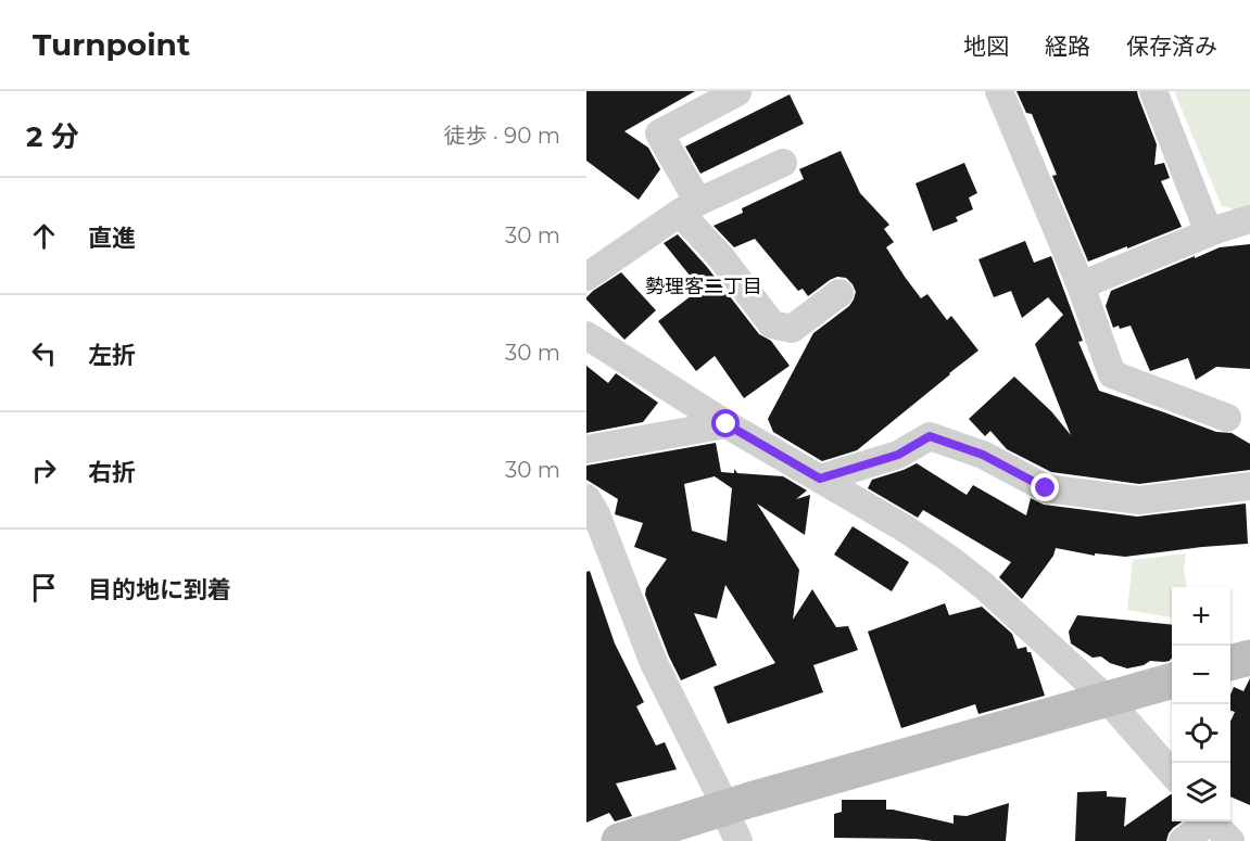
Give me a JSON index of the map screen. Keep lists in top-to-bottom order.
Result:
{
  "districts": ["勢理客二丁目"],
  "page": {
    "header": "Turnpoint",
    "nav": ["地図", "経路", "保存済み"],
    "heading": ["2 分", "徒歩 · 90 m"],
    "list": [
      ["直進", "30 m"],
      ["左折", "30 m"],
      ["右折", "30 m"],
      "目的地に到着"
    ],
    "map_buttons": ["+", "−"]
  }
}
